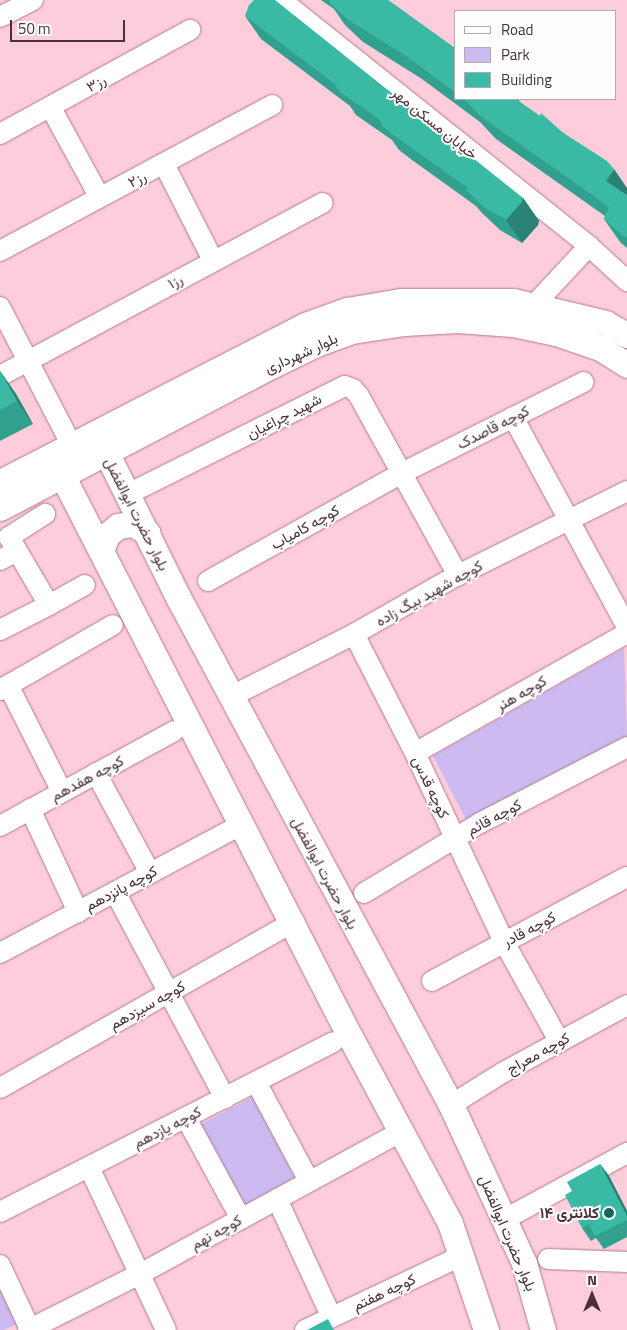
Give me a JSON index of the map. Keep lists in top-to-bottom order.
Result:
{
  "streets": {
    "main road": ["بلوار شهرداری", "بلوار حضرت ابوالفضل"],
    "street": [
      "رز۳",
      "خیابان مسکن مهر",
      "رز۲",
      "رز۱",
      "شهید چراغیان",
      "کوچه قاصدک",
      "کوچه کامیاب",
      "کوچه شهید بیگ زاده",
      "کوچه هنر",
      "کوچه هفدهم",
      "کوچه قدس",
      "کوچه قائم",
      "کوچه پانزدهم",
      "کوچه قادر",
      "کوچه سیزدهم",
      "کوچه معراج",
      "کوچه یازدهم",
      "کوچه نهم",
      "کوچه هفتم"
    ]
  },
  "crossings": [
    ["بلوار شهرداری", "بلوار حضرت ابوالفضل"],
    ["شهید چراغیان", "کوچه قاصدک"],
    ["شهید چراغیان", "بلوار حضرت ابوالفضل"],
    ["شهید چراغیان", "کوچه کامیاب"],
    ["کوچه قاصدک", "کوچه کامیاب"],
    ["بلوار حضرت ابوالفضل", "کوچه شهید بیگ زاده"],
    ["بلوار حضرت ابوالفضل", "کوچه معراج"],
    ["کوچه شهید بیگ زاده", "کوچه قدس"],
    ["کوچه هنر", "کوچه قدس"],
    ["کوچه قدس", "کوچه قائم"],
    ["کوچه قدس", "کوچه قادر"],
    ["کوچه قدس", "کوچه معراج"]
  ],
  "places": ["کلانتری ۱۴"],
  "legend": ["Road", "Park", "Building"],
  "scale_bar": "50 m",
  "north": "top"
}
